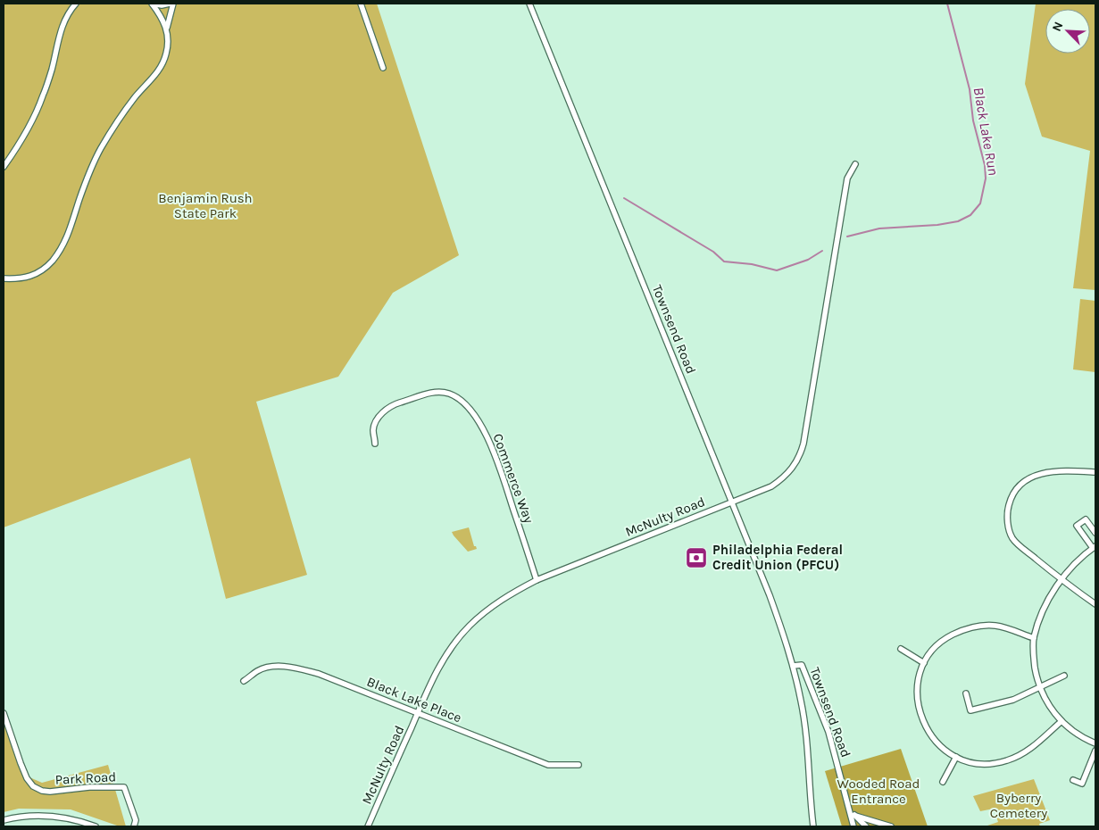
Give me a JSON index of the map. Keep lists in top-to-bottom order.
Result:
{
  "streets": {
    "street": [
      "Townsend Road",
      "Commerce Way",
      "McNulty Road",
      "Black Lake Place",
      "Park Road"
    ]
  },
  "crossings": [
    ["Townsend Road", "McNulty Road"],
    ["Commerce Way", "McNulty Road"],
    ["McNulty Road", "Black Lake Place"]
  ],
  "water": ["Black Lake Run"],
  "parks": ["Benjamin Rush State Park", "Wooded Road Entrance", "Byberry Cemetery"],
  "places": {
    "bank": ["Philadelphia Federal Credit Union (PFCU)"]
  },
  "north": "top left"
}
